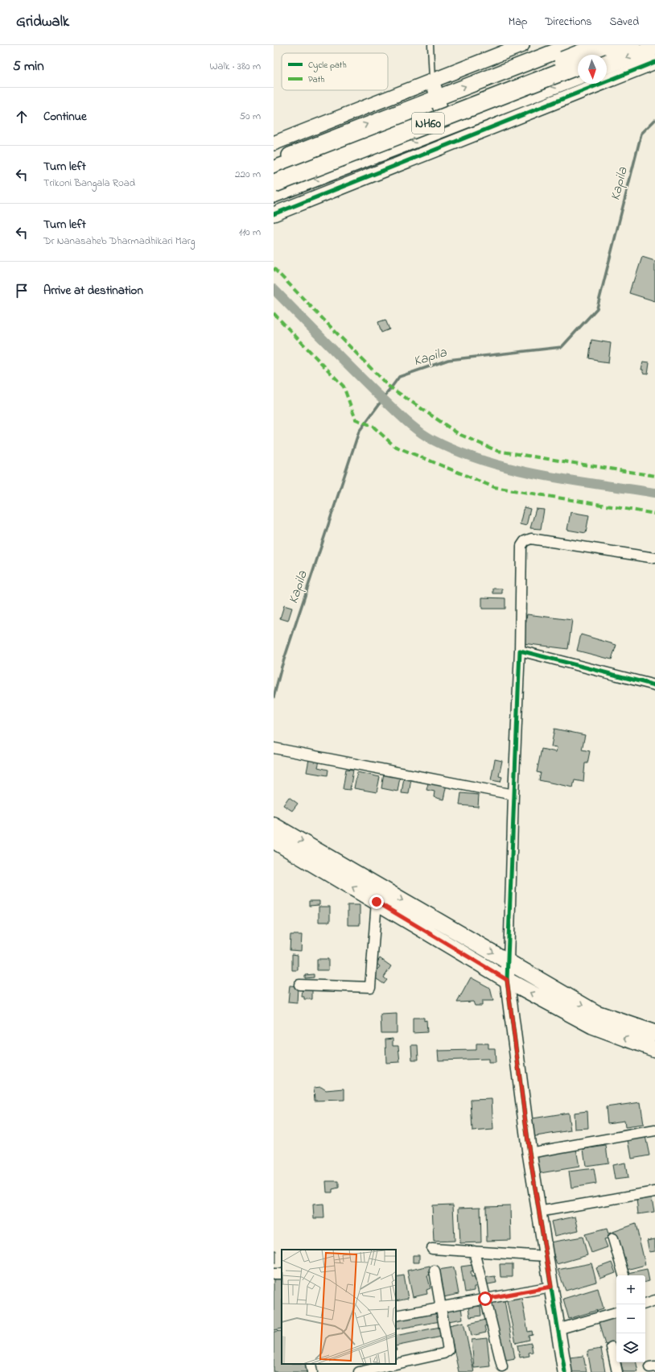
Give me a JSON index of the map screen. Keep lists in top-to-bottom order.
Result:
{
  "streets": {
    "highway": ["NH60"]
  },
  "water": ["Kapila"],
  "legend": ["Cycle path", "Path"],
  "north": "bottom",
  "page": {
    "header": "Gridwalk",
    "nav": ["Map", "Directions", "Saved"],
    "heading": ["5 min", "Walk · 380 m"],
    "list": [
      ["Continue", "50 m"],
      ["Turn left", "Trikoni Bangala Road", "220 m"],
      ["Turn left", "Dr Nanasaheb Dharmadhikari Marg", "110 m"],
      "Arrive at destination"
    ],
    "map_buttons": ["+", "−"]
  }
}
